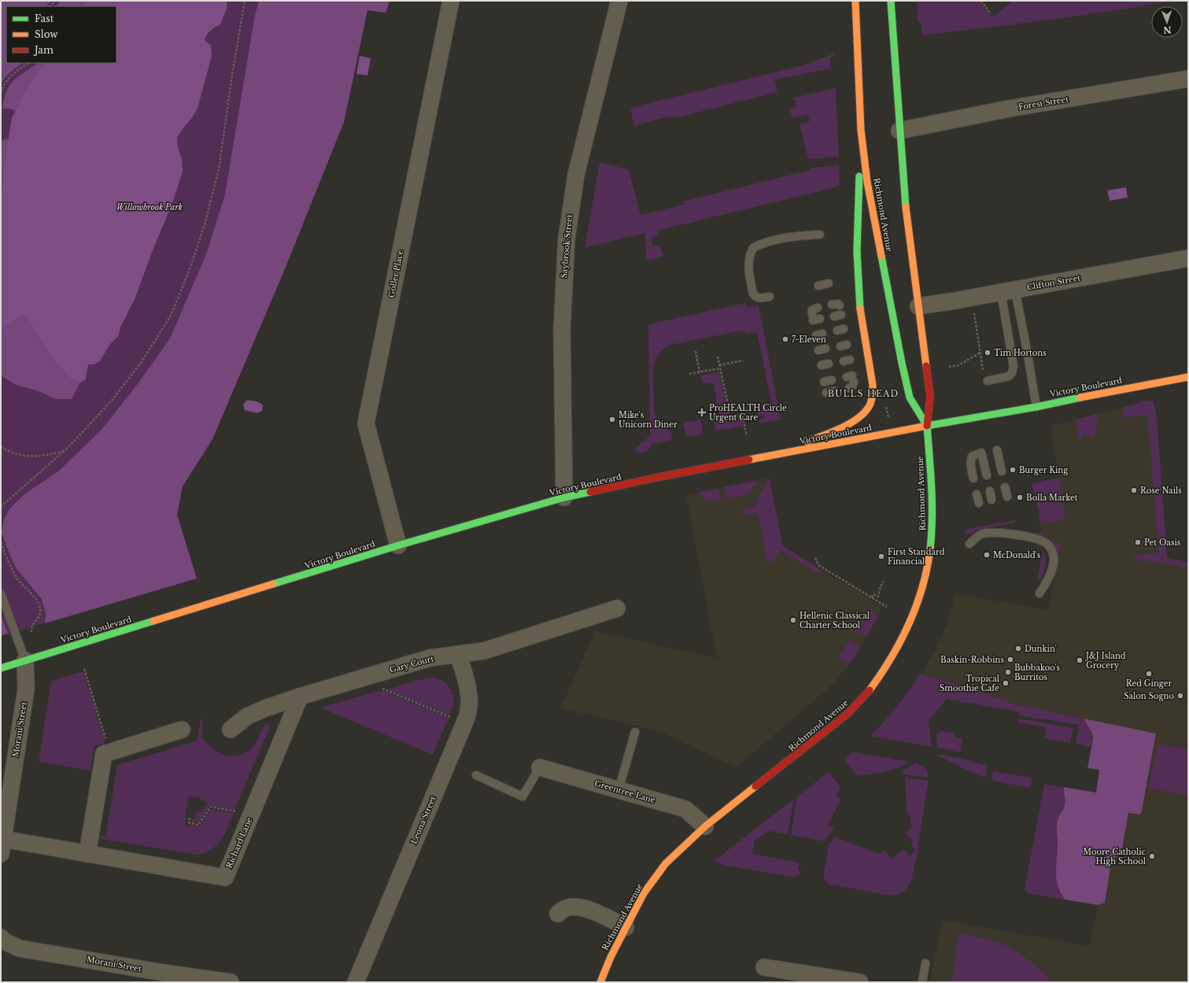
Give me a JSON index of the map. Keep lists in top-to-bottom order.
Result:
{
  "streets": {
    "main road": ["Richmond Avenue", "Victory Boulevard"],
    "street": [
      "Forest Street",
      "Saybrook Street",
      "Goller Place",
      "Clifton Street",
      "Gary Court",
      "Morani Street",
      "Greentree Lane",
      "Leona Street",
      "Richard Lane"
    ]
  },
  "crossings": [
    ["Forest Street", "Richmond Avenue"],
    ["Richmond Avenue", "Clifton Street"],
    ["Richmond Avenue", "Victory Boulevard"],
    ["Richmond Avenue", "Greentree Lane"],
    ["Saybrook Street", "Victory Boulevard"],
    ["Goller Place", "Victory Boulevard"],
    ["Victory Boulevard", "Morani Street"],
    ["Gary Court", "Leona Street"],
    ["Gary Court", "Richard Lane"],
    ["Morani Street", "Richard Lane"]
  ],
  "districts": ["BULLS HEAD"],
  "parks": ["Willowbrook Park"],
  "places": {
    "other": [
      "7-Eleven",
      "Tim Hortons",
      "Mike's Unicorn Diner",
      "Burger King",
      "Rose Nails",
      "Bolla Market",
      "Pet Oasis",
      "McDonald's",
      "First Standard Financial",
      "Hellenic Classical Charter School",
      "Dunkin'",
      "Baskin-Robbins",
      "J&J Island Grocery",
      "Bubbakoo's Burritos",
      "Red Ginger",
      "Tropical Smoothie Cafe",
      "Salon Sogno",
      "Moore Catholic High School"
    ],
    "health": ["ProHEALTH Circle Urgent Care"]
  },
  "legend": ["Fast", "Slow", "Jam"],
  "north": "bottom"
}
